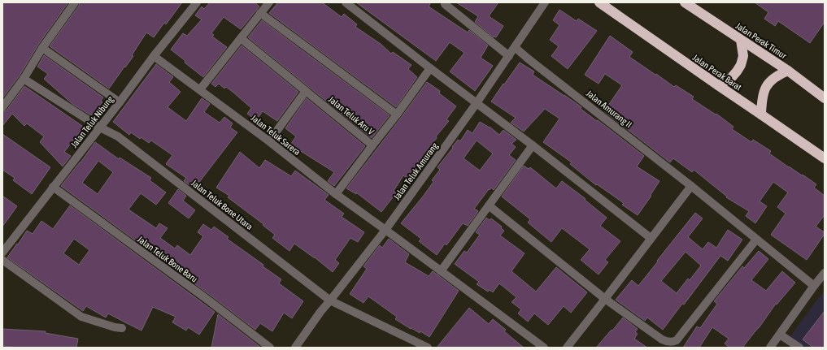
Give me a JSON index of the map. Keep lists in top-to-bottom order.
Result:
{
  "streets": {
    "highway": ["Jalan Perak Timur", "Jalan Perak Barat"],
    "street": [
      "Jalan Amurang II",
      "Jalan Teluk Aru V",
      "Jalan Teluk Nibung",
      "Jalan Teluk Sarera",
      "Jalan Teluk Amurang",
      "Jalan Teluk Bone Utara",
      "Jalan Teluk Bone Baru"
    ]
  },
  "crossings": [
    ["Jalan Amurang II", "Jalan Teluk Amurang"],
    ["Jalan Teluk Nibung", "Jalan Teluk Sarera"],
    ["Jalan Teluk Nibung", "Jalan Teluk Bone Utara"],
    ["Jalan Teluk Nibung", "Jalan Teluk Bone Baru"],
    ["Jalan Teluk Sarera", "Jalan Teluk Amurang"],
    ["Jalan Teluk Amurang", "Jalan Teluk Bone Utara"]
  ]
}
